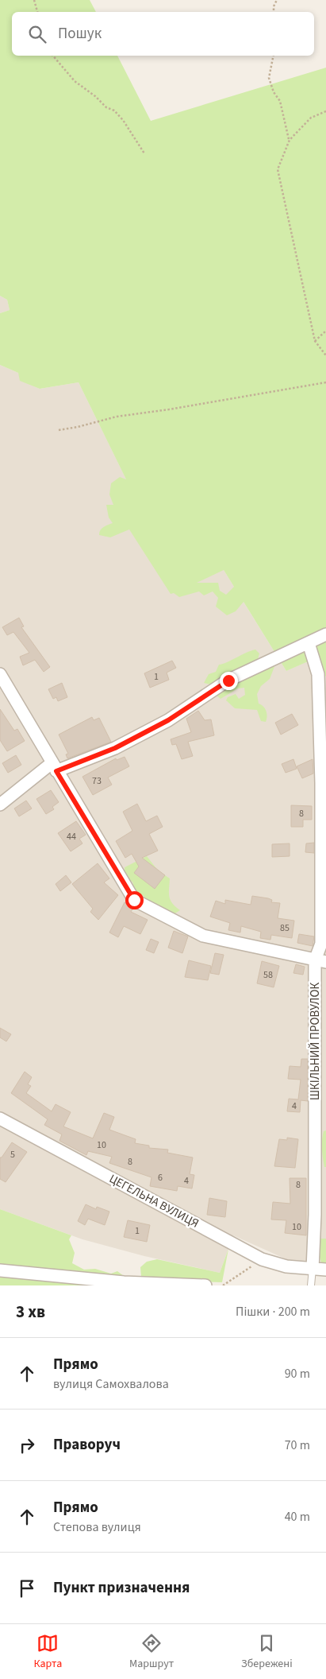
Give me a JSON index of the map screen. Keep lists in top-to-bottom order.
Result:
{
  "streets": {
    "street": ["ШКІЛЬНИЙ ПРОВУЛОК", "ЦЕГЕЛЬНА ВУЛИЦЯ"]
  },
  "crossings": [
    ["ШКІЛЬНИЙ ПРОВУЛОК", "ЦЕГЕЛЬНА ВУЛИЦЯ"]
  ],
  "house_numbers": [
    "1",
    "73",
    "8",
    "44",
    "85",
    "58",
    "4",
    "10",
    "5",
    "8",
    "6",
    "4",
    "8",
    "10",
    "1"
  ],
  "page": {
    "search": "Пошук",
    "heading": ["3 хв", "Пішки · 200 m"],
    "list": [
      ["Прямо", "вулиця Самохвалова", "90 m"],
      ["Праворуч", "70 m"],
      ["Прямо", "Степова вулиця", "40 m"],
      "Пункт призначення"
    ],
    "nav": ["Карта", "Маршрут", "Збережені"]
  }
}
